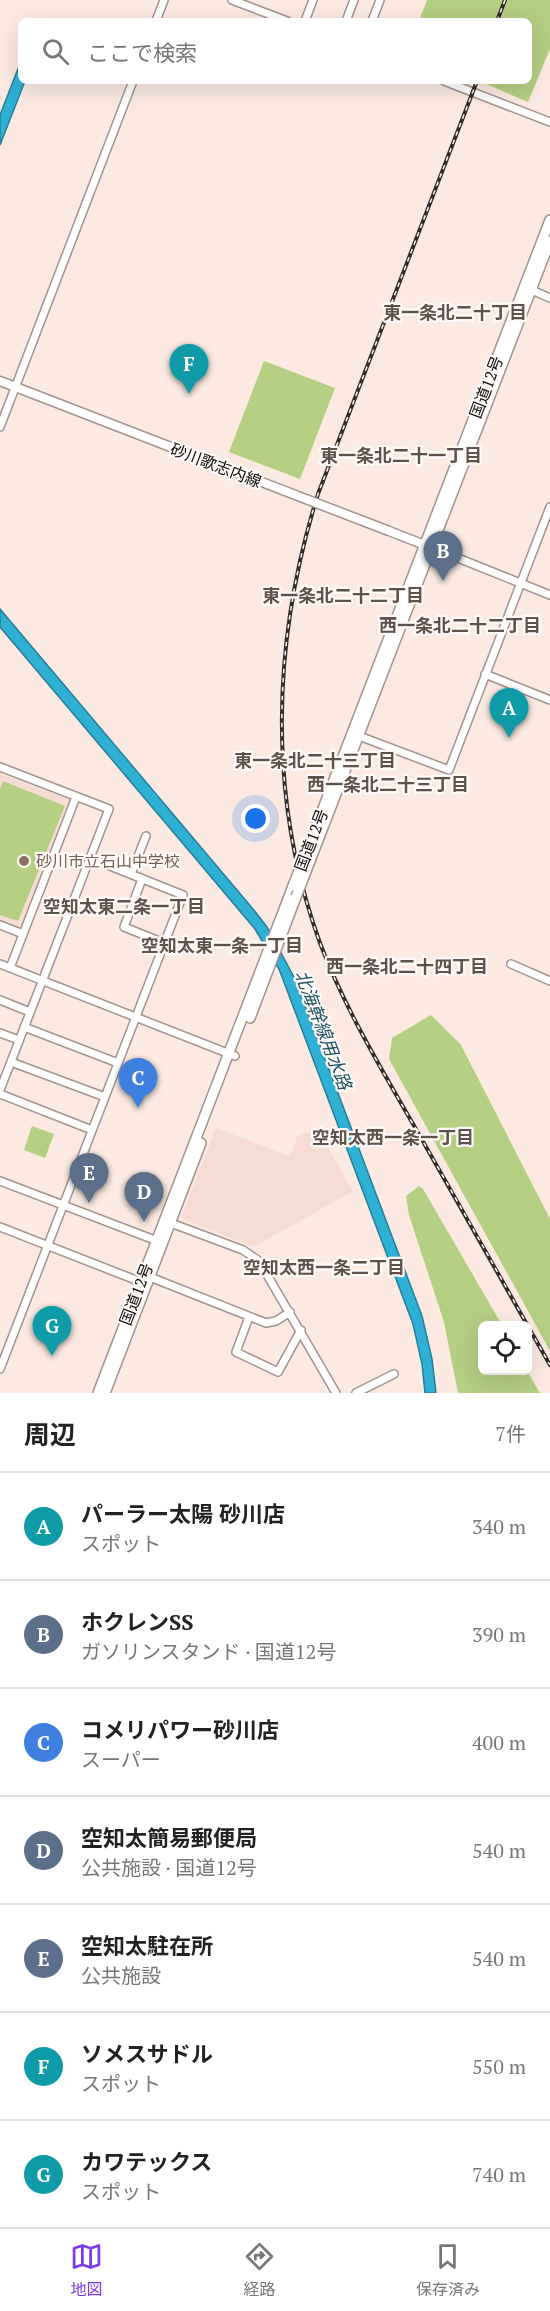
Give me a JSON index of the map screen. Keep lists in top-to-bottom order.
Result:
{
  "streets": {
    "highway": ["国道12号"],
    "main road": ["砂川歌志内線"]
  },
  "crossings": [
    ["国道12号", "砂川歌志内線"]
  ],
  "districts": [
    "東一条北二十丁目",
    "東一条北二十一丁目",
    "東一条北二十二丁目",
    "西一条北二十二丁目",
    "東一条北二十三丁目",
    "西一条北二十三丁目",
    "空知太東二条一丁目",
    "空知太東一条一丁目",
    "西一条北二十四丁目",
    "空知太西一条一丁目",
    "空知太西一条二丁目"
  ],
  "water": ["北海幹線用水路"],
  "places": ["砂川市立石山中学校"],
  "page": {
    "search": "ここで検索",
    "pins": [
      "F",
      "B",
      "A",
      "C",
      "E",
      "D",
      "G"
    ],
    "heading": ["周辺", "7件"],
    "list": [
      {
        "mark": "A",
        "name": "パーラー太陽 砂川店",
        "note": "スポット",
        "value": "340 m"
      },
      {
        "mark": "B",
        "name": "ホクレンSS",
        "note": "ガソリンスタンド · 国道12号",
        "value": "390 m"
      },
      {
        "mark": "C",
        "name": "コメリパワー砂川店",
        "note": "スーパー",
        "value": "400 m"
      },
      {
        "mark": "D",
        "name": "空知太簡易郵便局",
        "note": "公共施設 · 国道12号",
        "value": "540 m"
      },
      {
        "mark": "E",
        "name": "空知太駐在所",
        "note": "公共施設",
        "value": "540 m"
      },
      {
        "mark": "F",
        "name": "ソメスサドル",
        "note": "スポット",
        "value": "550 m"
      },
      {
        "mark": "G",
        "name": "カワテックス",
        "note": "スポット",
        "value": "740 m"
      }
    ],
    "nav": ["地図", "経路", "保存済み"]
  }
}
